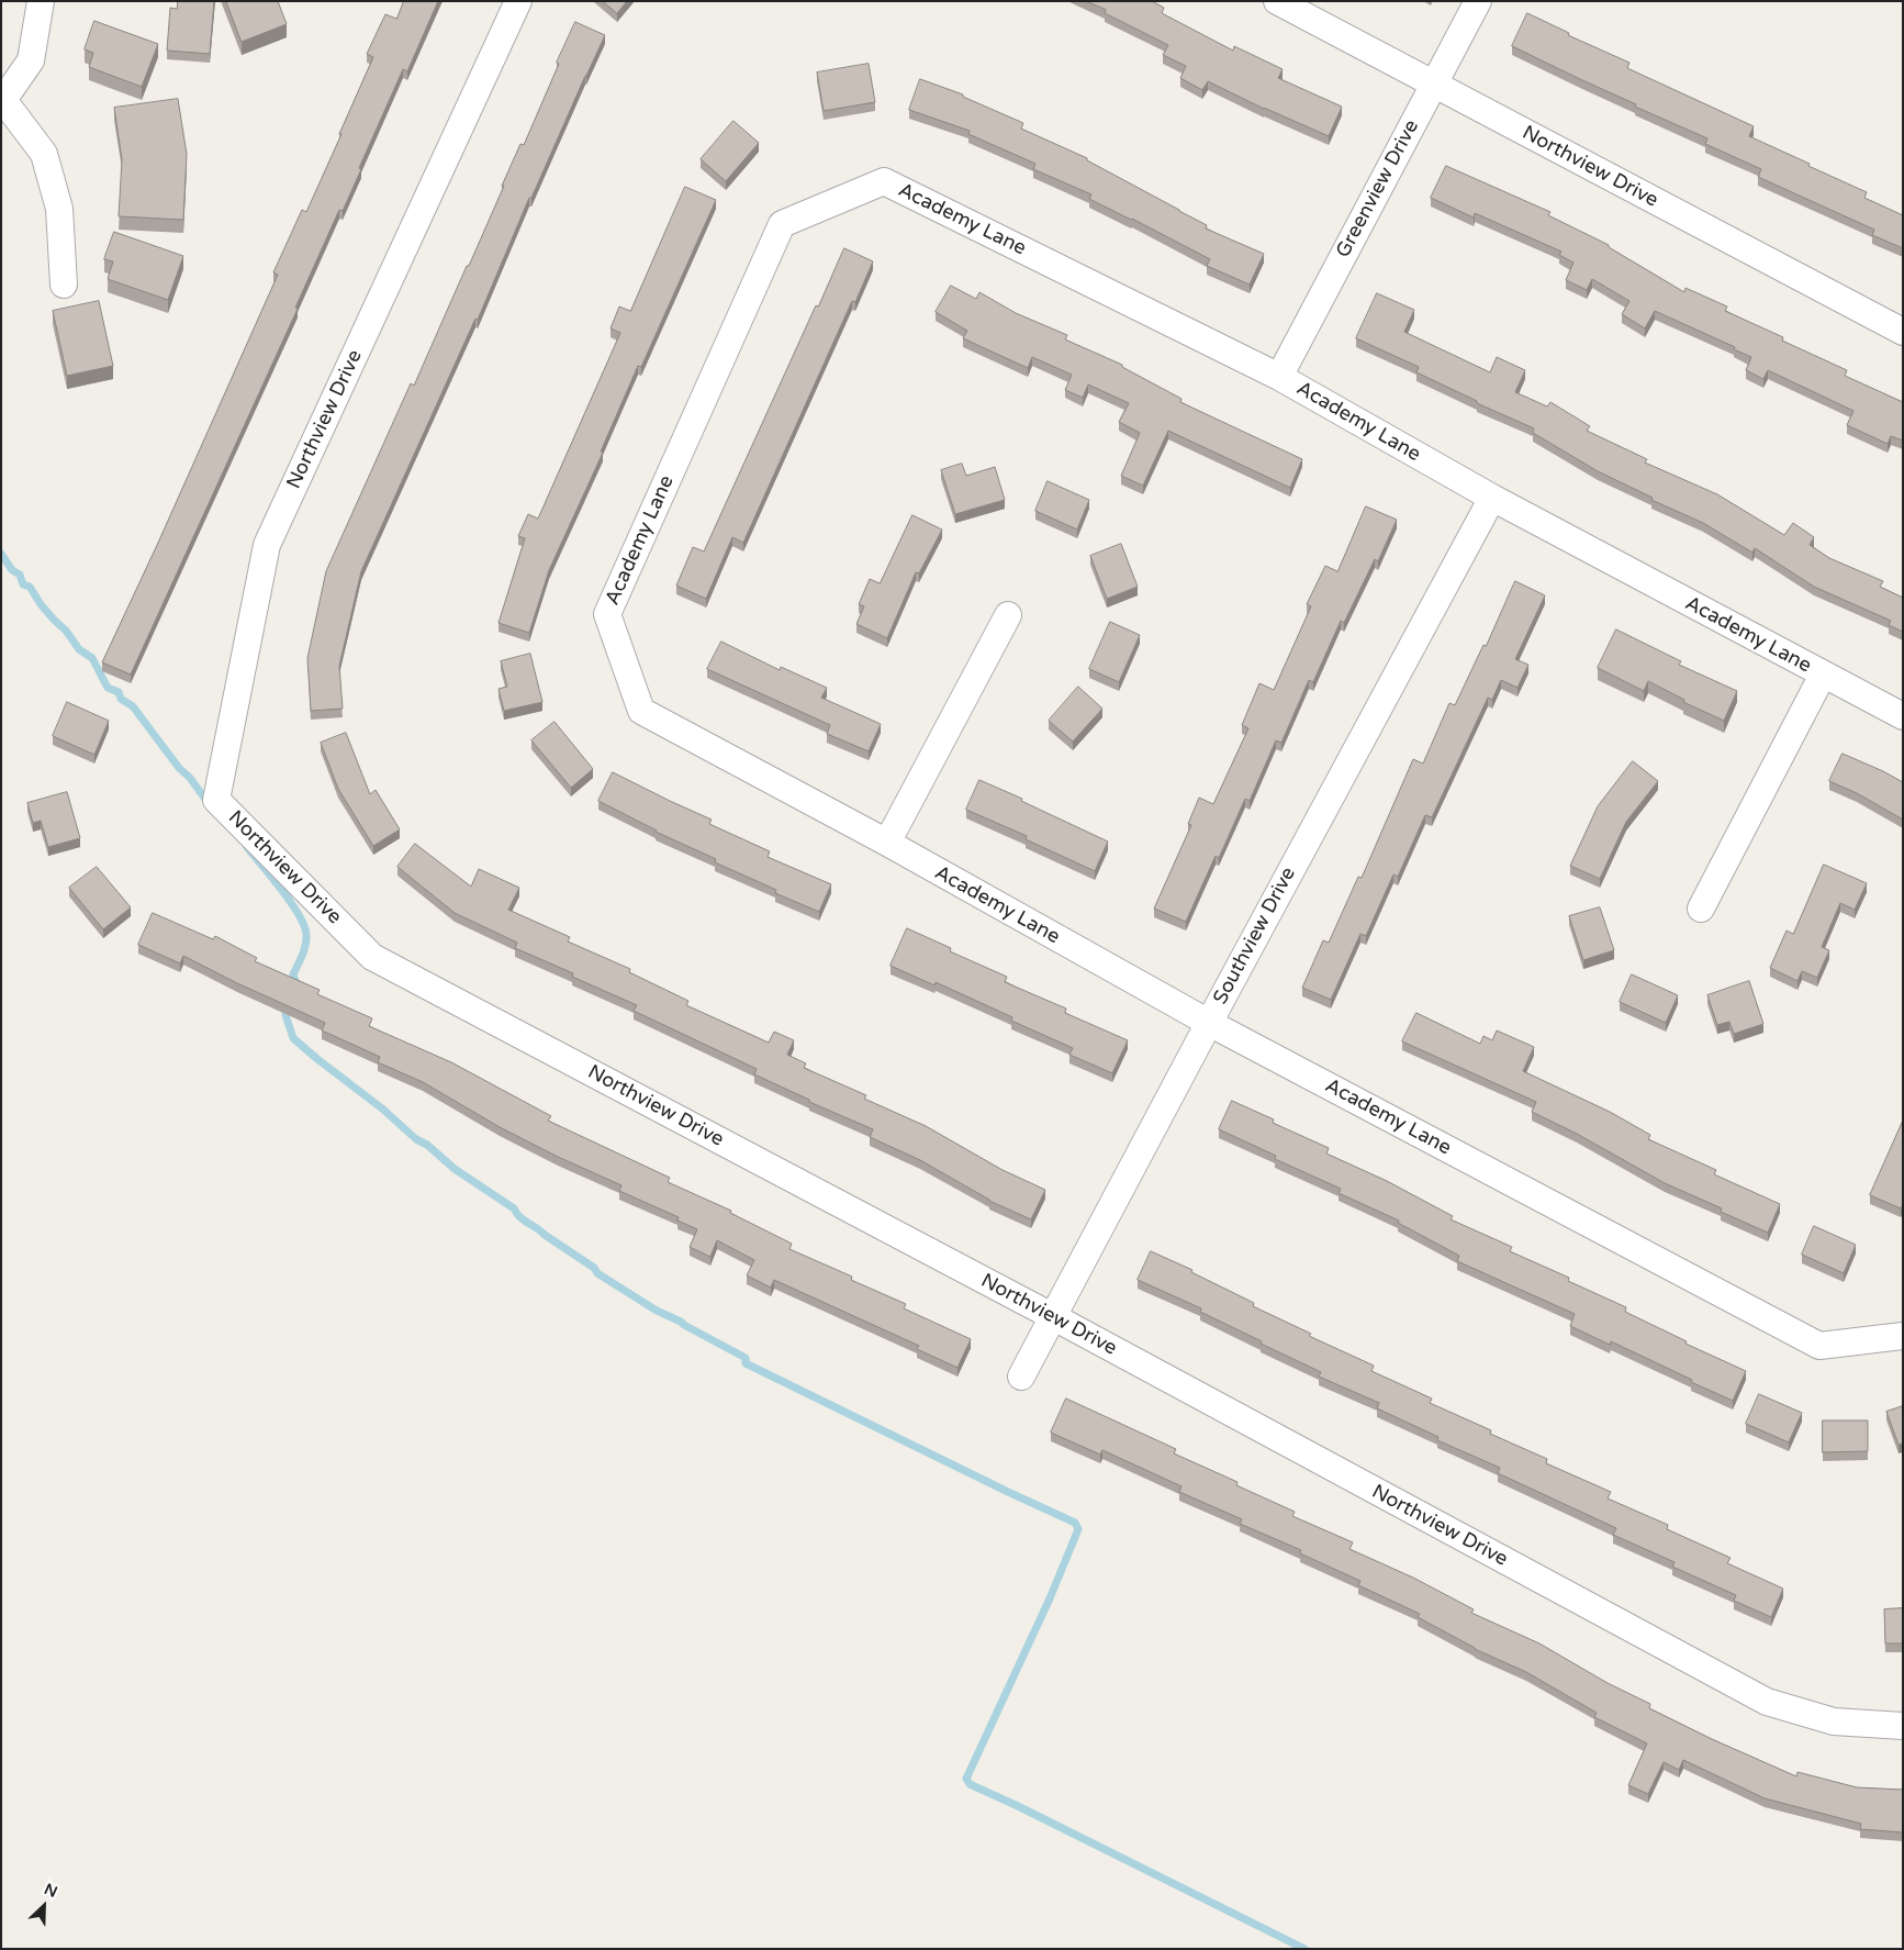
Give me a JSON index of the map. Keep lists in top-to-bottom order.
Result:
{
  "streets": {
    "street": [
      "Northview Drive",
      "Greenview Drive",
      "Academy Lane",
      "Southview Drive"
    ]
  },
  "crossings": [
    ["Northview Drive", "Greenview Drive"],
    ["Northview Drive", "Southview Drive"],
    ["Greenview Drive", "Academy Lane"],
    ["Academy Lane", "Southview Drive"]
  ],
  "north": "top right"
}
